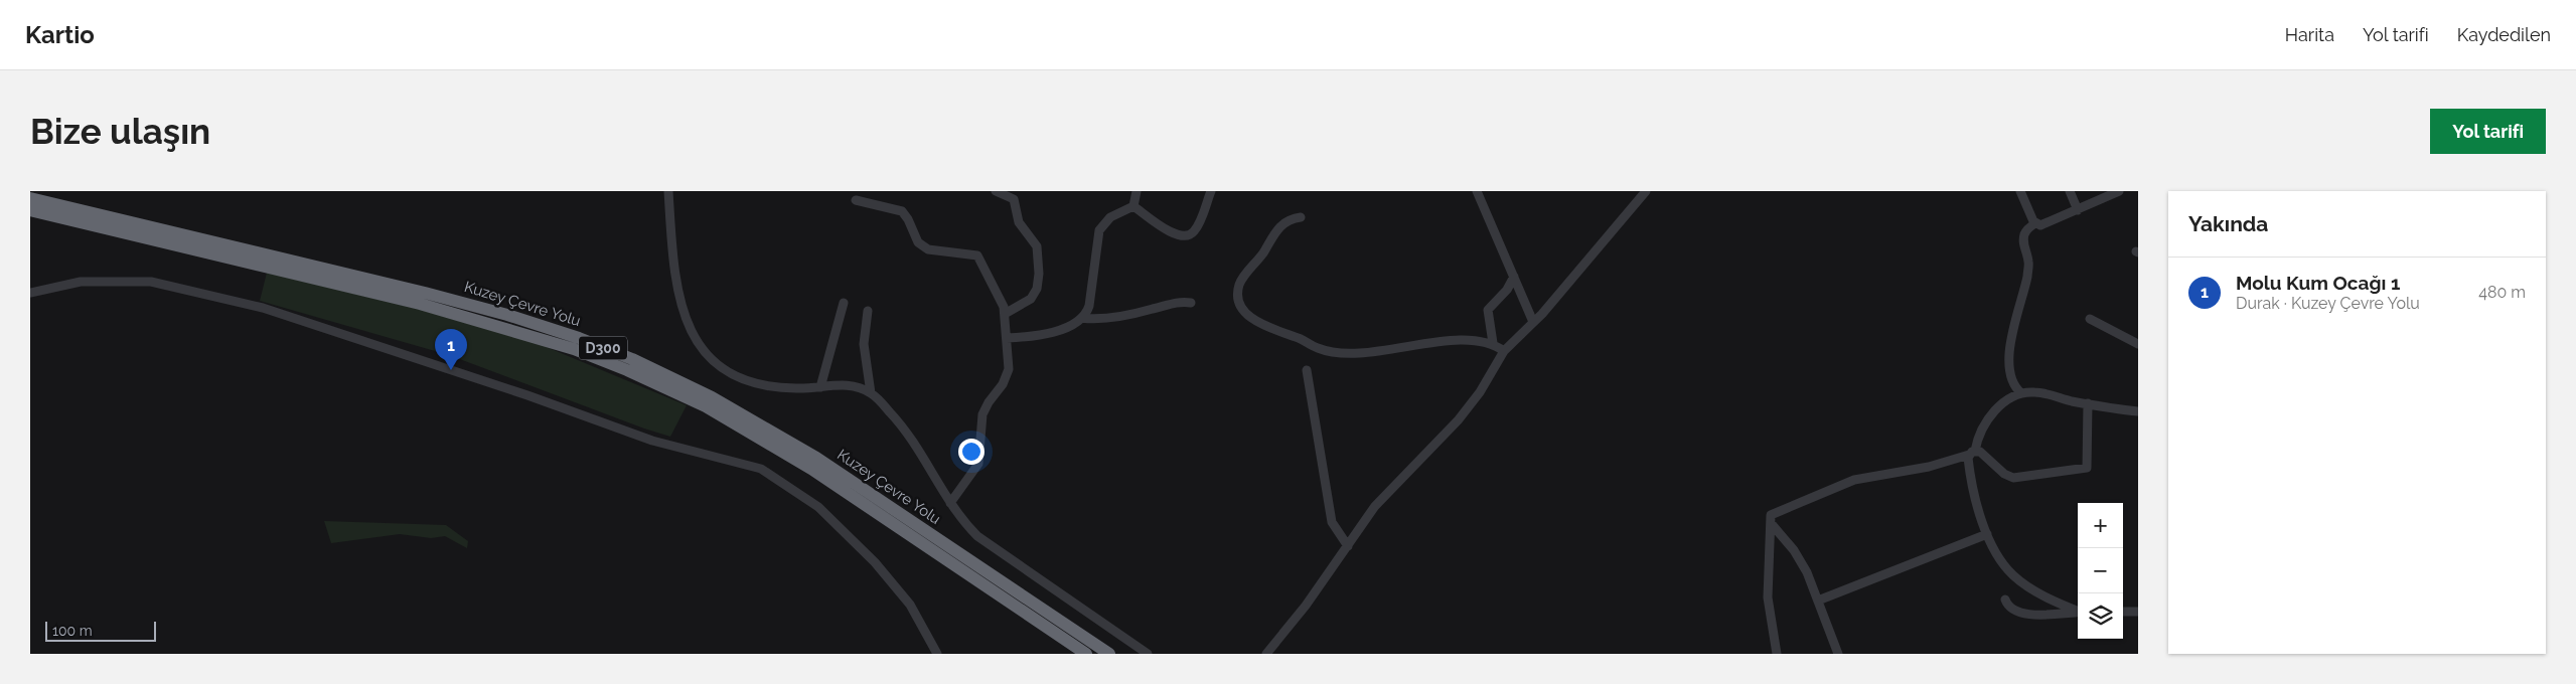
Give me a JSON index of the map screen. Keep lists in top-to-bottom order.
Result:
{
  "streets": {
    "highway": ["Kuzey Çevre Yolu", "D300"]
  },
  "scale_bar": "100 m",
  "page": {
    "header": "Kartio",
    "nav": ["Harita", "Yol tarifi", "Kaydedilen"],
    "buttons": "Yol tarifi",
    "title": "Bize ulaşın",
    "heading": "Yakında",
    "list": [
      {
        "mark": "1",
        "name": "Molu Kum Ocağı 1",
        "note": "Durak · Kuzey Çevre Yolu",
        "value": "480 m"
      }
    ],
    "pins": "1",
    "map_buttons": ["+", "−"],
    "scale": "100 m"
  }
}
